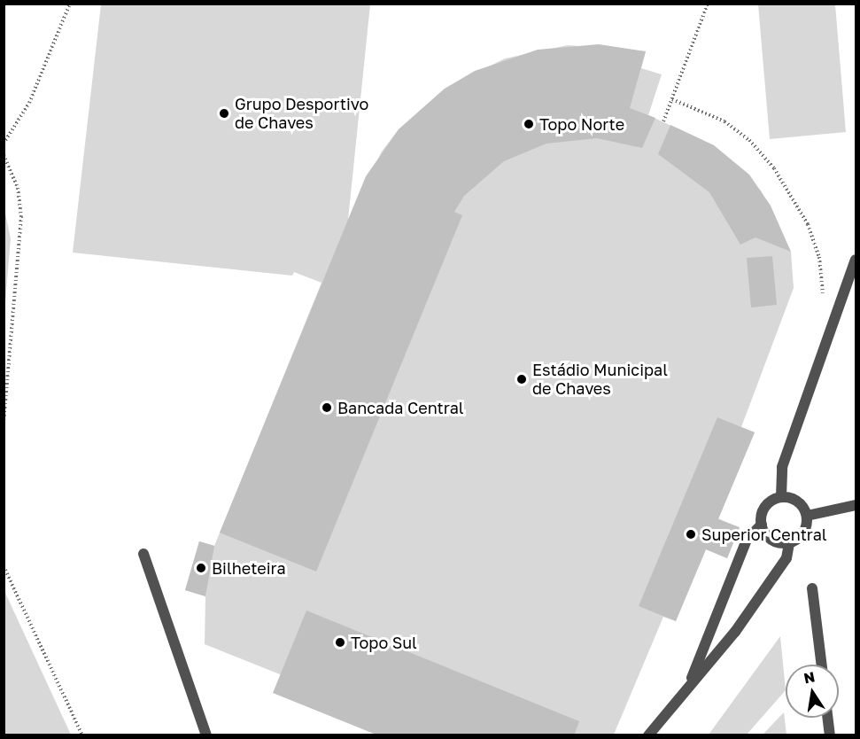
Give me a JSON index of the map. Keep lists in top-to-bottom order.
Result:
{
  "places": [
    "Grupo Desportivo de Chaves",
    "Topo Norte",
    "Estádio Municipal de Chaves",
    "Bancada Central",
    "Superior Central",
    "Bilheteira",
    "Topo Sul"
  ],
  "north": "top"
}
